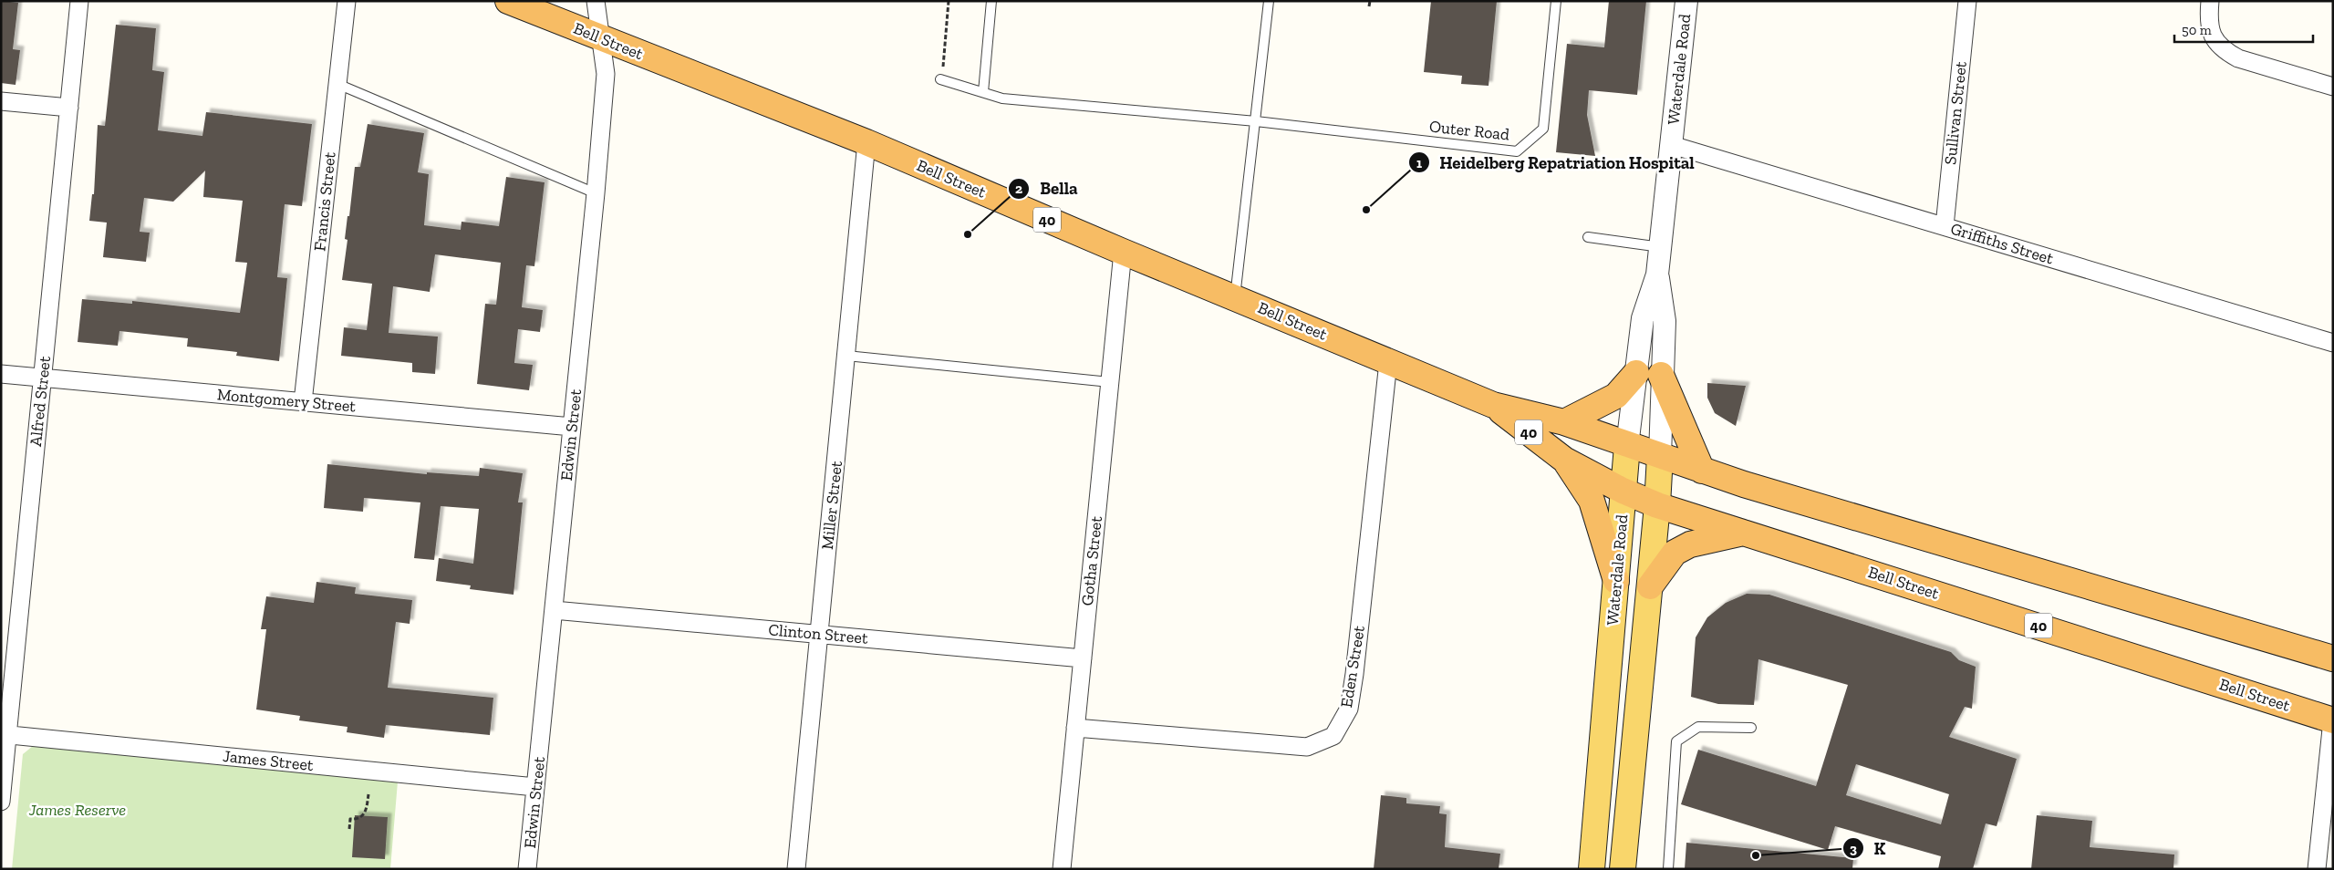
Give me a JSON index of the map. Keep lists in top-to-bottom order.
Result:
{
  "streets": {
    "highway": ["Bell Street", "40"],
    "main road": ["Waterdale Road"],
    "street": [
      "Sullivan Street",
      "Francis Street",
      "Griffiths Street",
      "Montgomery Street",
      "Alfred Street",
      "Edwin Street",
      "Miller Street",
      "Gotha Street",
      "Clinton Street",
      "Eden Street",
      "James Street"
    ],
    "lane": ["Outer Road"]
  },
  "crossings": [
    ["Bell Street", "Waterdale Road"],
    ["Bell Street", "Edwin Street"],
    ["Bell Street", "Miller Street"],
    ["Bell Street", "Gotha Street"],
    ["Bell Street", "Eden Street"],
    ["Waterdale Road", "Griffiths Street"],
    ["Sullivan Street", "Griffiths Street"],
    ["Francis Street", "Montgomery Street"],
    ["Montgomery Street", "Alfred Street"],
    ["Montgomery Street", "Edwin Street"],
    ["Alfred Street", "James Street"],
    ["Edwin Street", "Clinton Street"],
    ["Edwin Street", "James Street"],
    ["Miller Street", "Clinton Street"],
    ["Gotha Street", "Clinton Street"],
    ["Gotha Street", "Eden Street"]
  ],
  "parks": ["James Reserve"],
  "places": ["Heidelberg Repatriation Hospital", "Bella", "K"],
  "scale_bar": "50 m"
}
